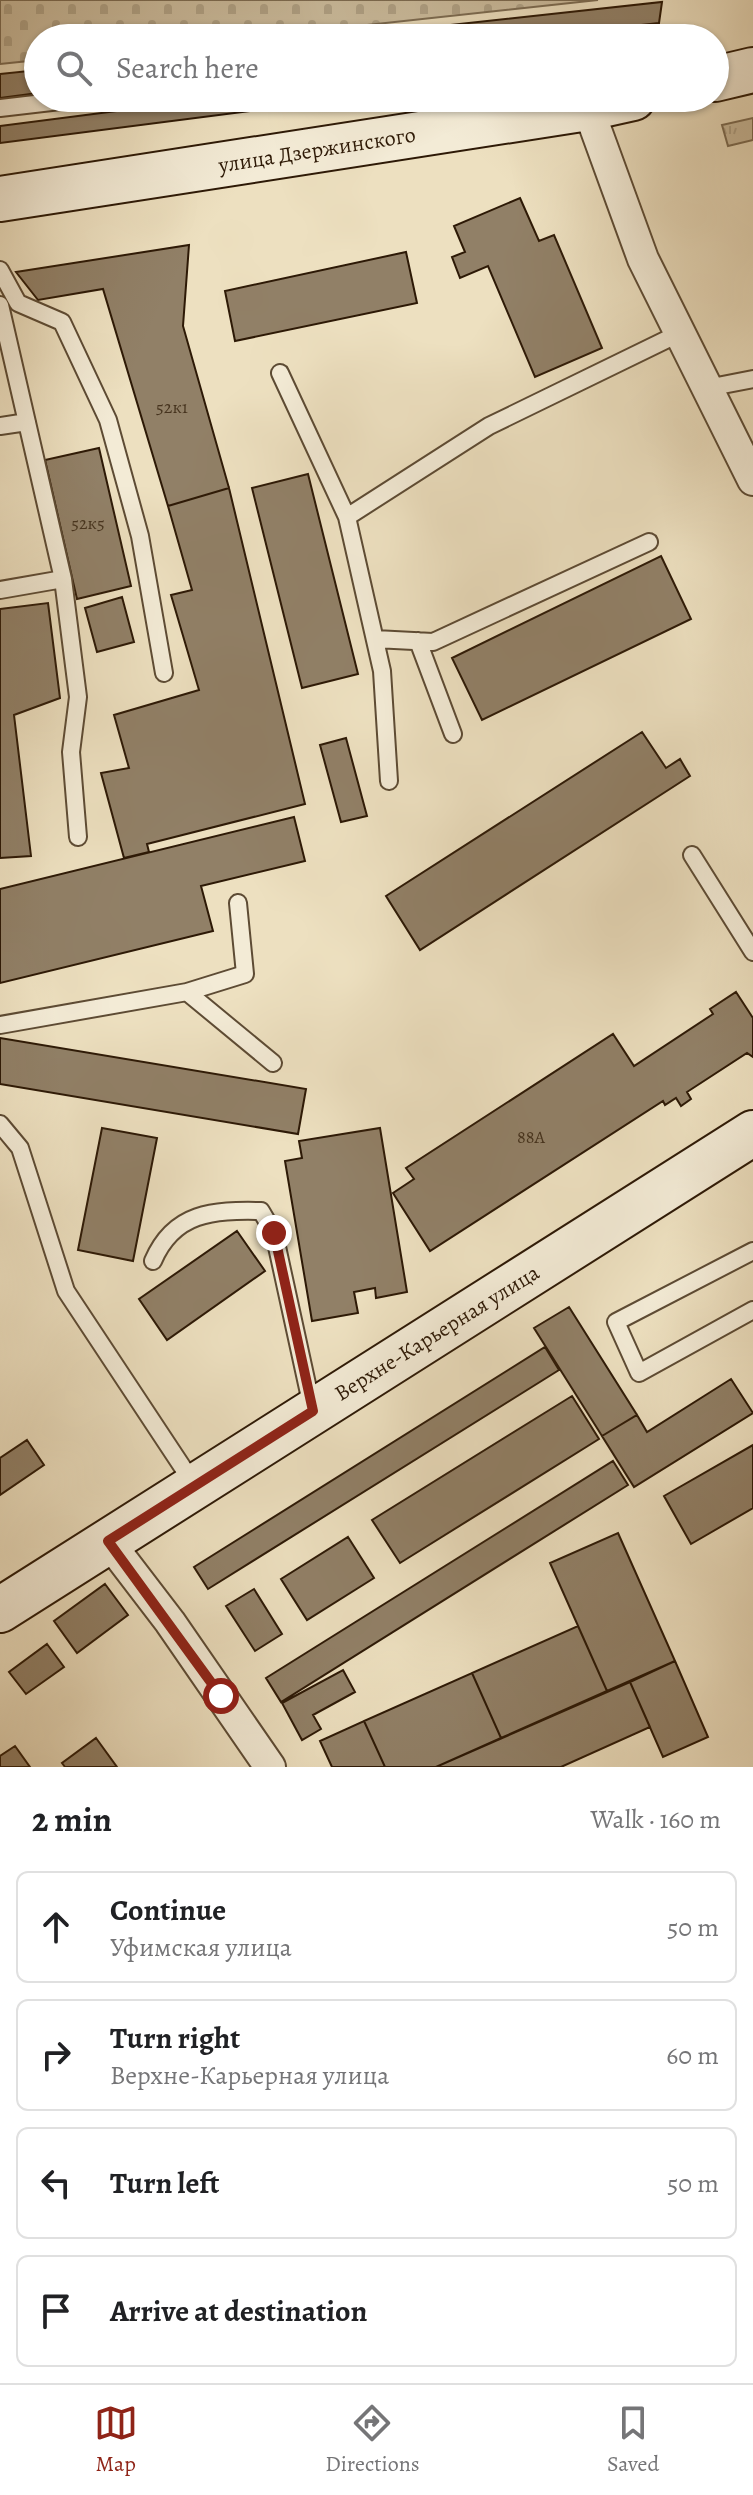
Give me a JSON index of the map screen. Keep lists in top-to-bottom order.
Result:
{
  "streets": {
    "street": ["улица Дзержинского", "Верхне-Карьерная улица"]
  },
  "house_numbers": ["52к1", "52к5", "88А"],
  "page": {
    "search": "Search here",
    "heading": ["2 min", "Walk · 160 m"],
    "list": [
      ["Continue", "Уфимская улица", "50 m"],
      ["Turn right", "Верхне-Карьерная улица", "60 m"],
      ["Turn left", "50 m"],
      "Arrive at destination"
    ],
    "nav": ["Map", "Directions", "Saved"]
  }
}
